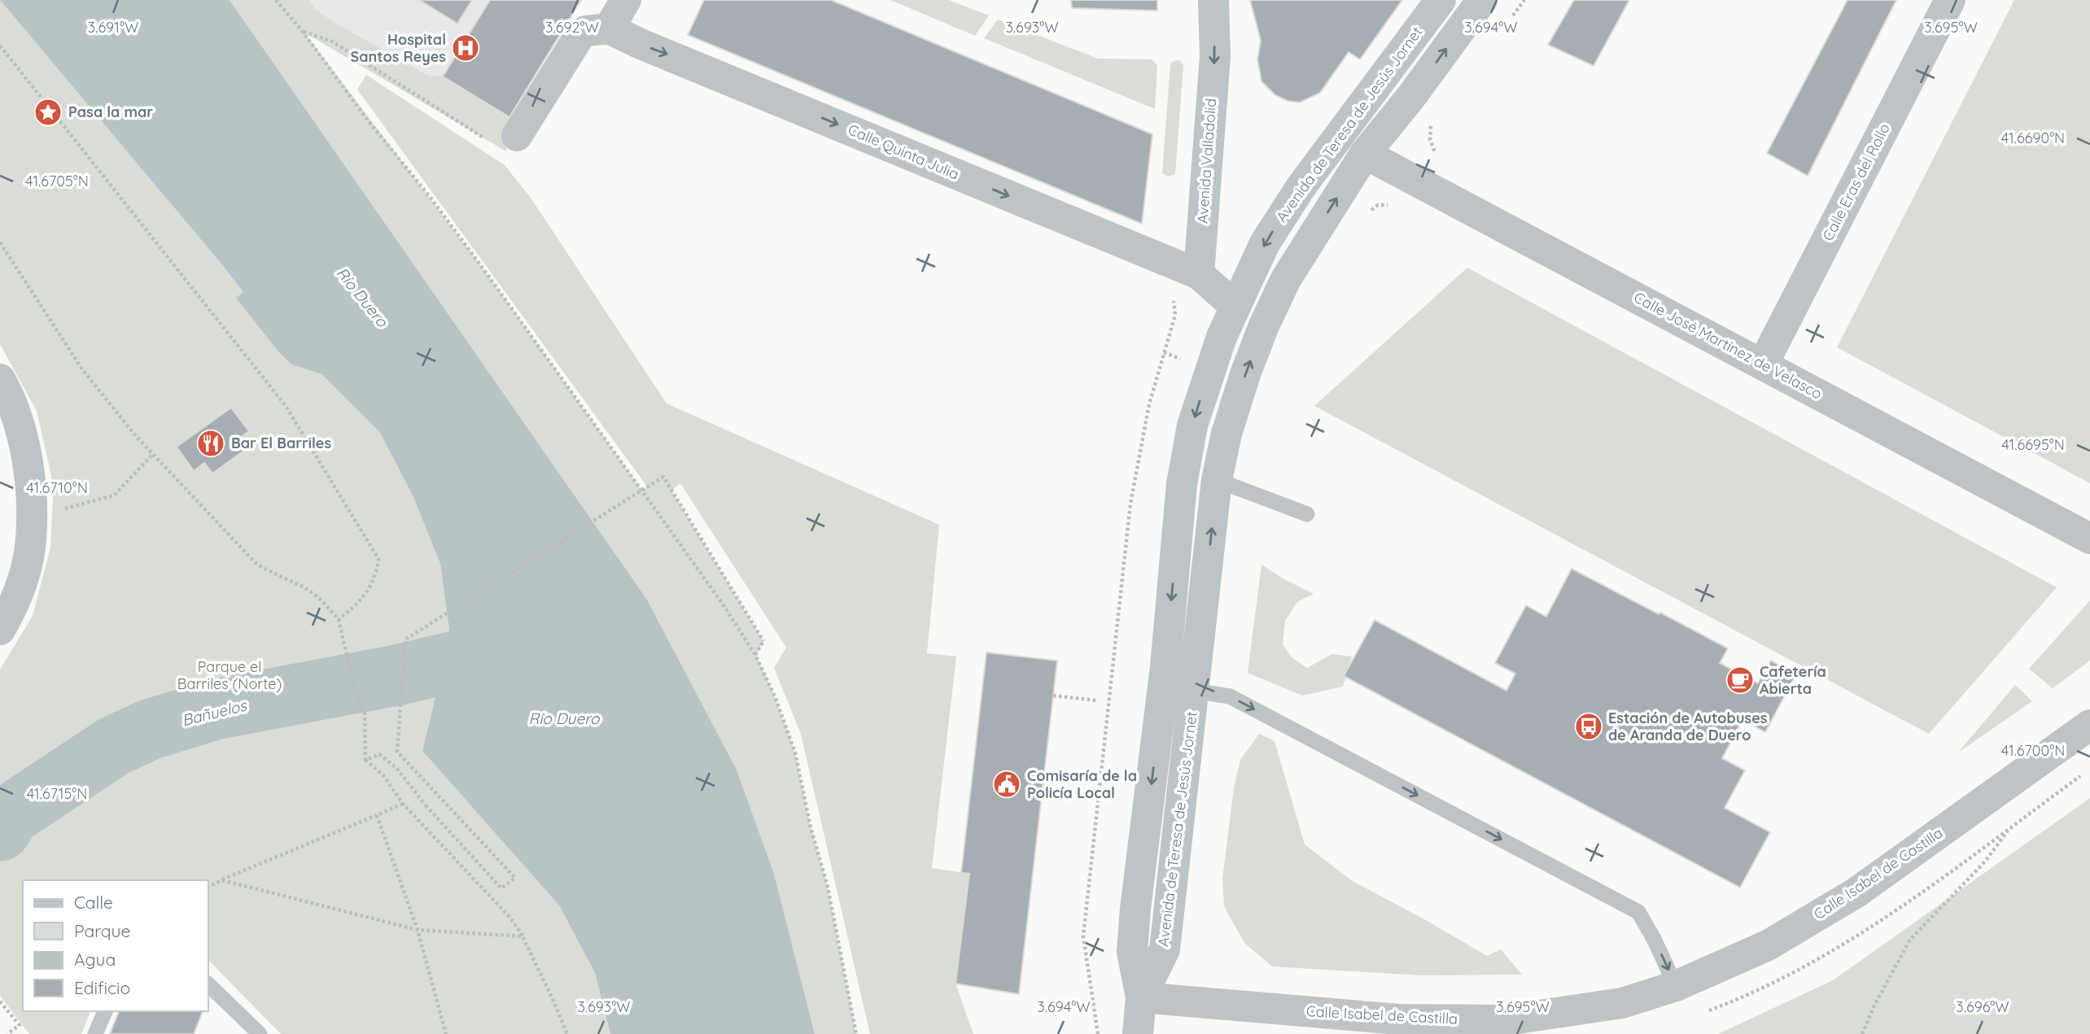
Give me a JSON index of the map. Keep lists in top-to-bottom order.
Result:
{
  "streets": {
    "street": [
      "Avenida de Teresa de Jesús Jornet",
      "Calle Quinta Julia",
      "Avenida Valladolid",
      "Calle Eras del Rollo",
      "Calle José Martínez de Velasco",
      "Calle Isabel de Castilla"
    ]
  },
  "crossings": [
    ["Avenida de Teresa de Jesús Jornet", "Calle José Martínez de Velasco"],
    ["Avenida de Teresa de Jesús Jornet", "Calle Isabel de Castilla"],
    ["Calle Quinta Julia", "Avenida Valladolid"],
    ["Calle Eras del Rollo", "Calle José Martínez de Velasco"]
  ],
  "one_way": ["Calle Quinta Julia", "Avenida Valladolid"],
  "water": ["Río Duero", "Bañuelos"],
  "parks": ["Parque el Barriles (Norte)"],
  "places": {
    "hospital": ["Hospital Santos Reyes"],
    "place": ["Pasa la mar"],
    "restaurant": ["Bar El Barriles"],
    "cafe": ["Cafetería Abierta"],
    "bus stop": ["Estación de Autobuses de Aranda de Duero"],
    "public building": ["Comisaría de la Policía Local"]
  },
  "legend": [
    "Calle",
    "Parque",
    "Agua",
    "Edificio"
  ],
  "coordinates": [
    "3.692°W",
    "3.693°W",
    "3.694°W",
    "3.695°W",
    "3.691°W",
    "41.6690°N",
    "41.6705°N",
    "41.6695°N",
    "41.6710°N",
    "41.6700°N",
    "41.6715°N",
    "3.696°W"
  ]
}
